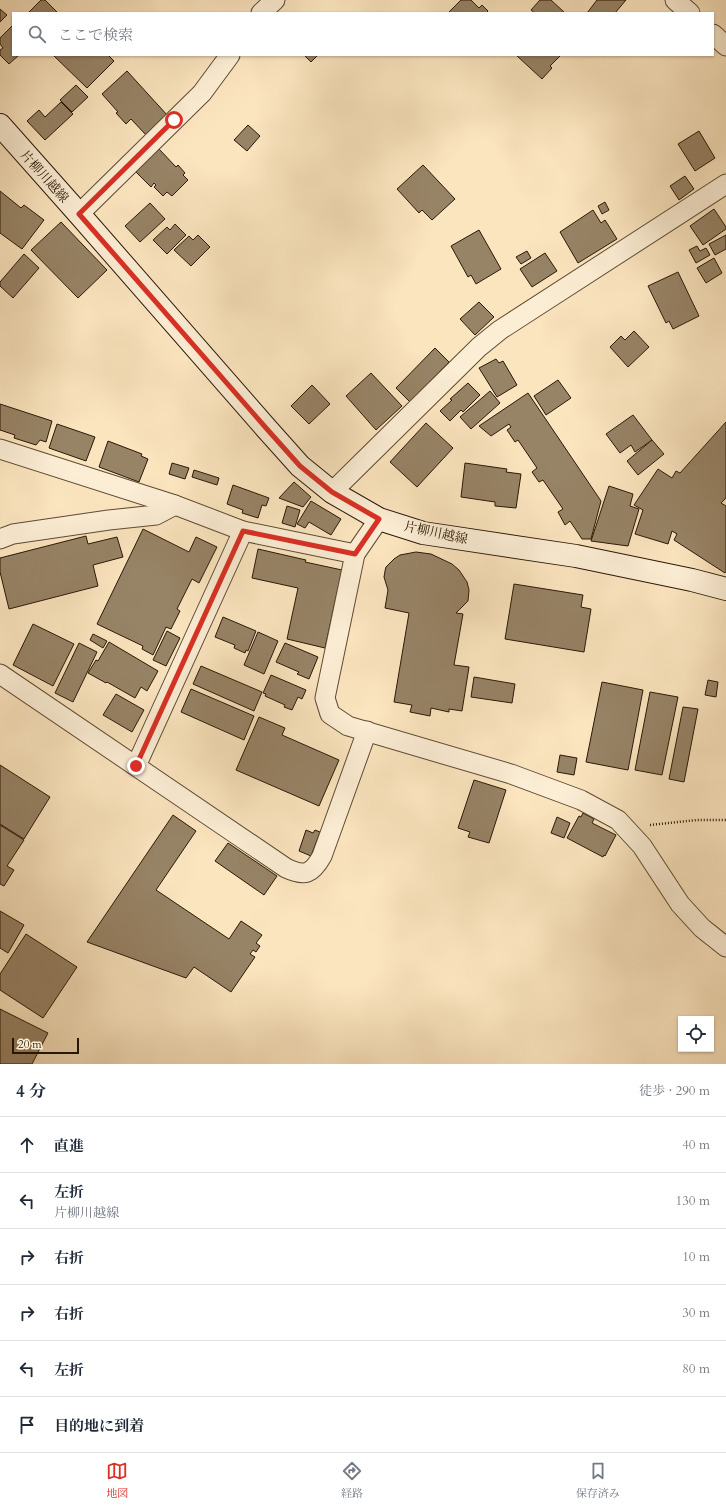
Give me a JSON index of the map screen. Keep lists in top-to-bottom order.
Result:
{
  "streets": {
    "main road": ["片柳川越線"]
  },
  "scale_bar": "20 m",
  "page": {
    "search": "ここで検索",
    "scale": "20 m",
    "heading": ["4 分", "徒歩 · 290 m"],
    "list": [
      ["直進", "40 m"],
      ["左折", "片柳川越線", "130 m"],
      ["右折", "10 m"],
      ["右折", "30 m"],
      ["左折", "80 m"],
      "目的地に到着"
    ],
    "nav": ["地図", "経路", "保存済み"]
  }
}
